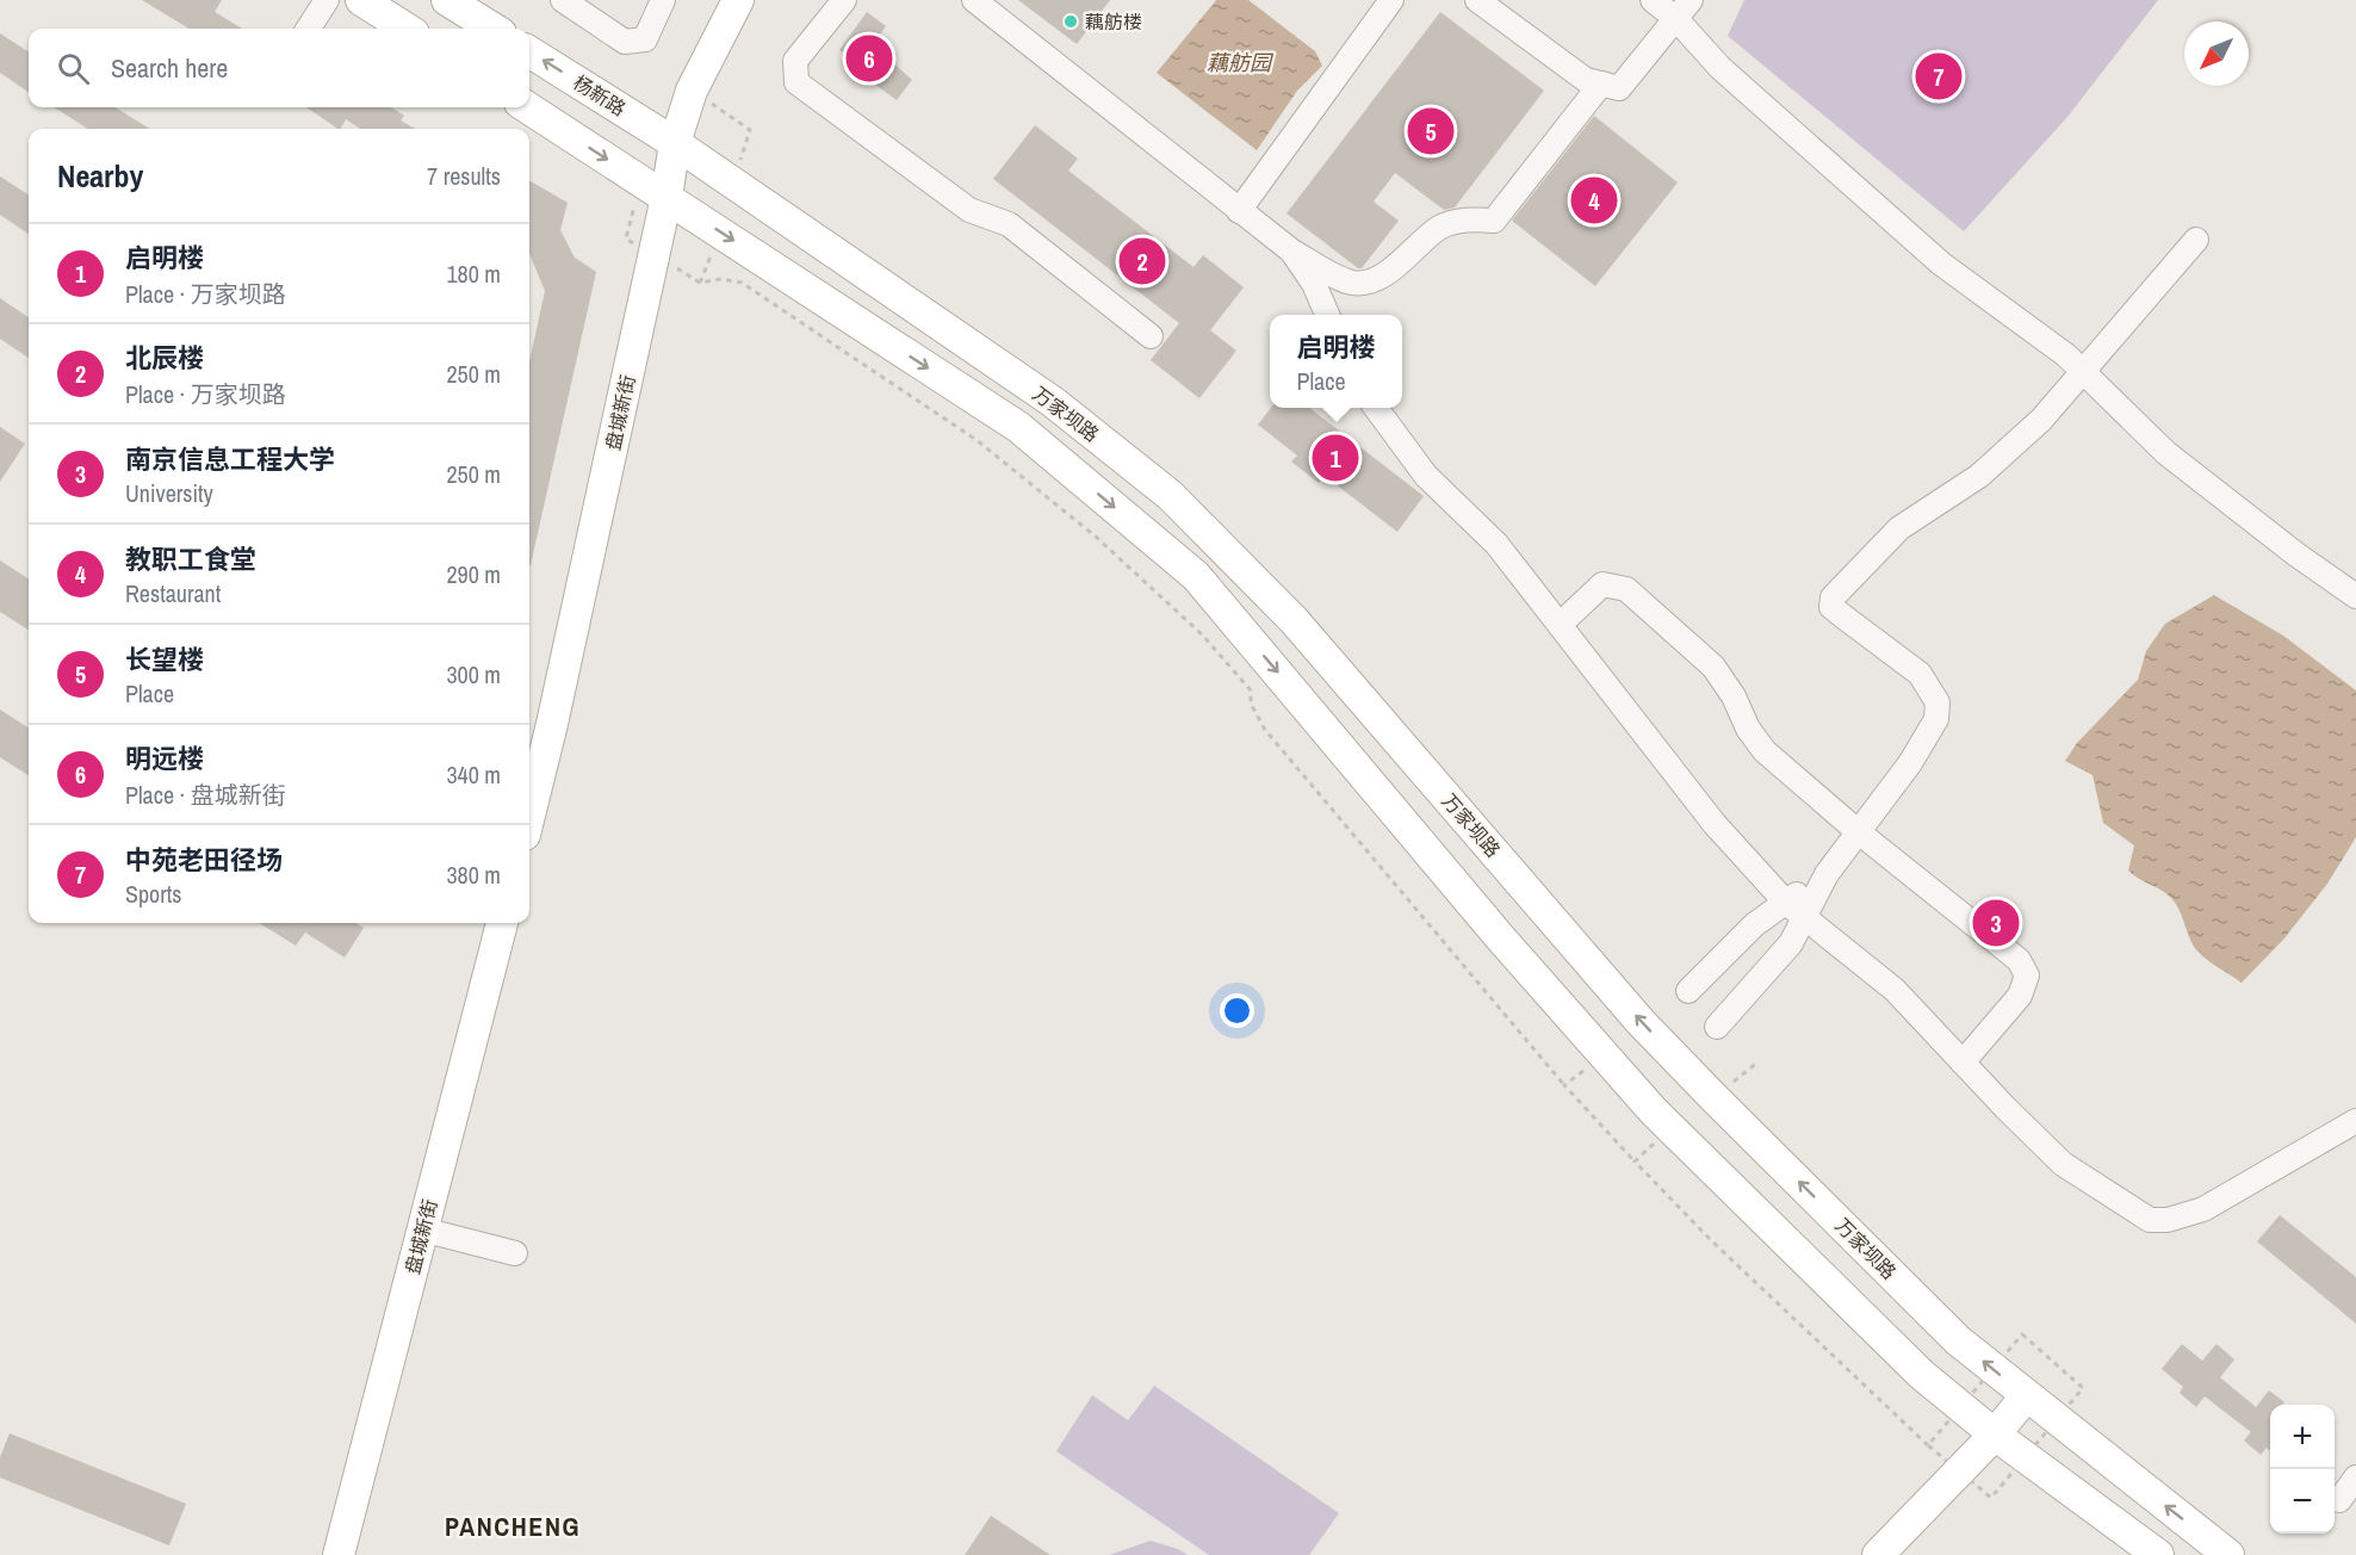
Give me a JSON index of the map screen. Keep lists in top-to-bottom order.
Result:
{
  "streets": {
    "main road": ["杨新路", "盘城新街", "万家坝路"]
  },
  "crossings": [
    ["杨新路", "盘城新街"],
    ["杨新路", "万家坝路"],
    ["盘城新街", "万家坝路"]
  ],
  "districts": ["PANCHENG"],
  "water": ["藕舫园"],
  "places": ["藕舫楼"],
  "north": "bottom left",
  "page": {
    "search": "Search here",
    "pins": [
      "6",
      "7",
      "5",
      "4",
      "2",
      "1",
      "3"
    ],
    "heading": ["Nearby", "7 results"],
    "list": [
      {
        "mark": "1",
        "name": "启明楼",
        "note": "Place · 万家坝路",
        "value": "180 m"
      },
      {
        "mark": "2",
        "name": "北辰楼",
        "note": "Place · 万家坝路",
        "value": "250 m"
      },
      {
        "mark": "3",
        "name": "南京信息工程大学",
        "note": "University",
        "value": "250 m"
      },
      {
        "mark": "4",
        "name": "教职工食堂",
        "note": "Restaurant",
        "value": "290 m"
      },
      {
        "mark": "5",
        "name": "长望楼",
        "note": "Place",
        "value": "300 m"
      },
      {
        "mark": "6",
        "name": "明远楼",
        "note": "Place · 盘城新街",
        "value": "340 m"
      },
      {
        "mark": "7",
        "name": "中苑老田径场",
        "note": "Sports",
        "value": "380 m"
      }
    ],
    "popup": ["启明楼", "Place"],
    "map_buttons": ["+", "−"]
  }
}
